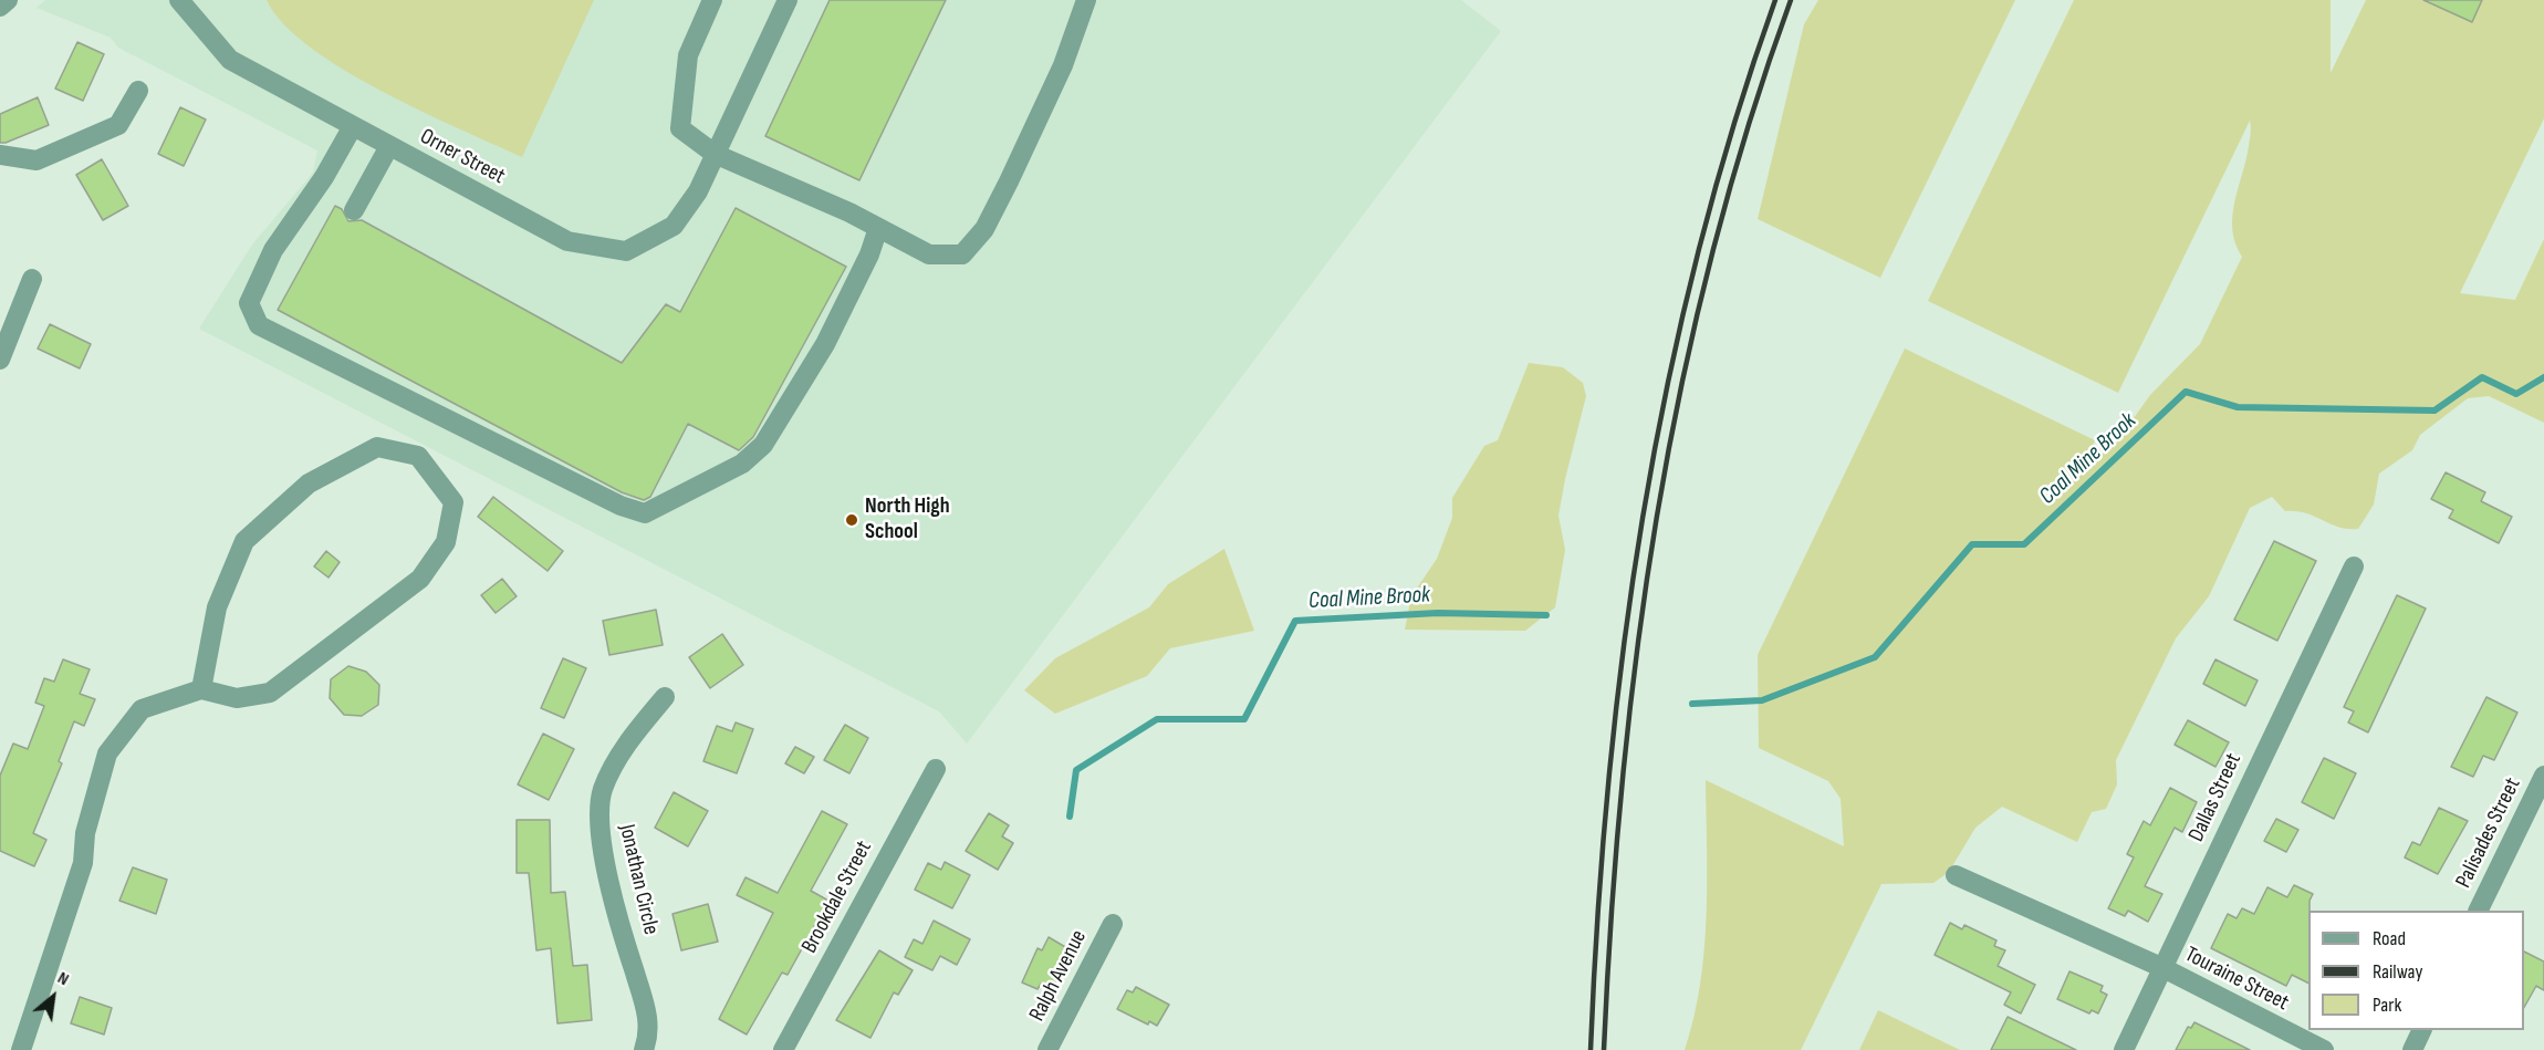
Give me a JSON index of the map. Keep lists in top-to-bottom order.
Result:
{
  "streets": {
    "street": [
      "Orner Street",
      "Dallas Street",
      "Palisades Street",
      "Jonathan Circle",
      "Brookdale Street",
      "Ralph Avenue",
      "Touraine Street"
    ]
  },
  "crossings": [
    ["Dallas Street", "Touraine Street"]
  ],
  "water": ["Coal Mine Brook"],
  "places": ["North High School"],
  "legend": ["Road", "Railway", "Park"],
  "north": "top right"
}
